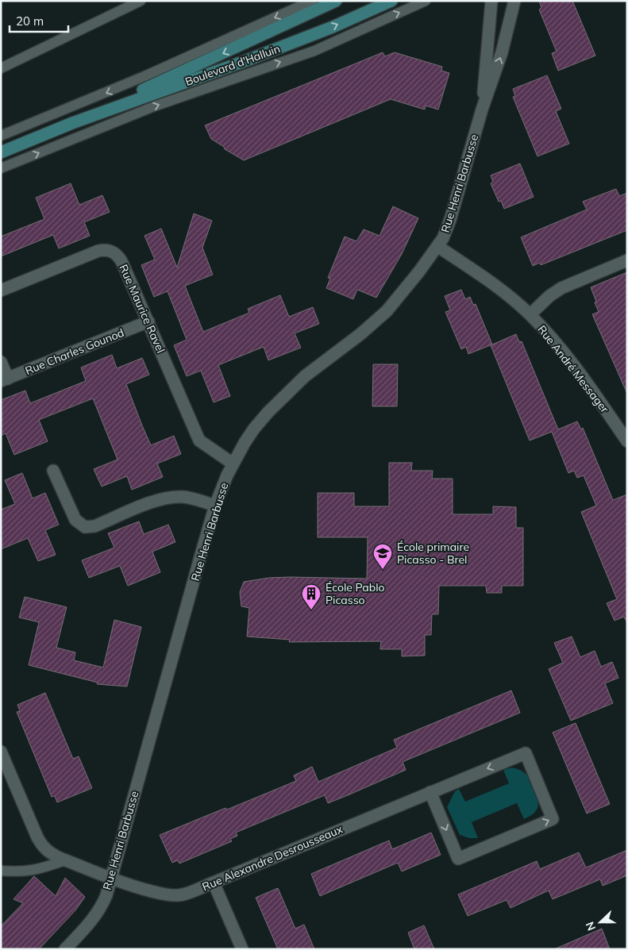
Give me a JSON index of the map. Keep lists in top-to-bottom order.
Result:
{
  "streets": {
    "main road": ["Boulevard d'Halluin"],
    "street": [
      "Rue Henri Barbusse",
      "Rue Maurice Ravel",
      "Rue Charles Gounod",
      "Rue André Messager",
      "Rue Alexandre Desrousseaux"
    ]
  },
  "crossings": [
    ["Rue Henri Barbusse", "Rue Maurice Ravel"],
    ["Rue Henri Barbusse", "Rue André Messager"],
    ["Rue Henri Barbusse", "Rue Alexandre Desrousseaux"],
    ["Rue Maurice Ravel", "Rue Charles Gounod"]
  ],
  "places": {
    "school or university": ["École primaire Picasso - Brel"],
    "building": ["École Pablo Picasso"]
  },
  "scale_bar": "20 m",
  "north": "left"
}
